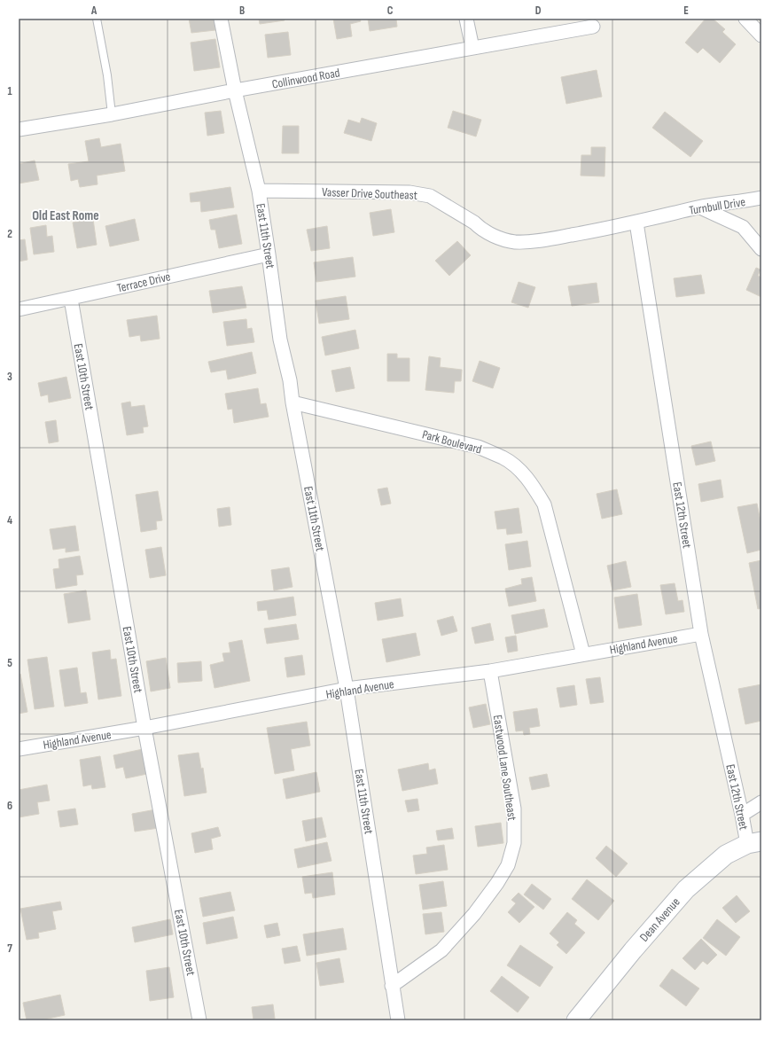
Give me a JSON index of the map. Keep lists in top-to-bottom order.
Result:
{
  "streets": {
    "main road": ["Dean Avenue"],
    "street": [
      "Collinwood Road",
      "Vasser Drive Southeast",
      "Turnbull Drive",
      "East 11th Street",
      "Terrace Drive",
      "East 10th Street",
      "Park Boulevard",
      "East 12th Street",
      "Highland Avenue",
      "Eastwood Lane Southeast"
    ]
  },
  "crossings": [
    ["Collinwood Road", "East 11th Street"],
    ["Vasser Drive Southeast", "Turnbull Drive"],
    ["Vasser Drive Southeast", "East 11th Street"],
    ["Vasser Drive Southeast", "East 12th Street"],
    ["Turnbull Drive", "East 12th Street"],
    ["East 11th Street", "Terrace Drive"],
    ["East 11th Street", "Park Boulevard"],
    ["East 11th Street", "Highland Avenue"],
    ["East 11th Street", "Eastwood Lane Southeast"],
    ["Terrace Drive", "East 10th Street"],
    ["East 10th Street", "Highland Avenue"],
    ["Park Boulevard", "Highland Avenue"],
    ["East 12th Street", "Highland Avenue"],
    ["East 12th Street", "Dean Avenue"],
    ["Highland Avenue", "Eastwood Lane Southeast"]
  ],
  "districts": ["Old East Rome"],
  "grid": {
    "columns": [
      "A",
      "B",
      "C",
      "D",
      "E"
    ],
    "rows": [
      "1",
      "2",
      "3",
      "4",
      "5",
      "6",
      "7"
    ]
  }
}
